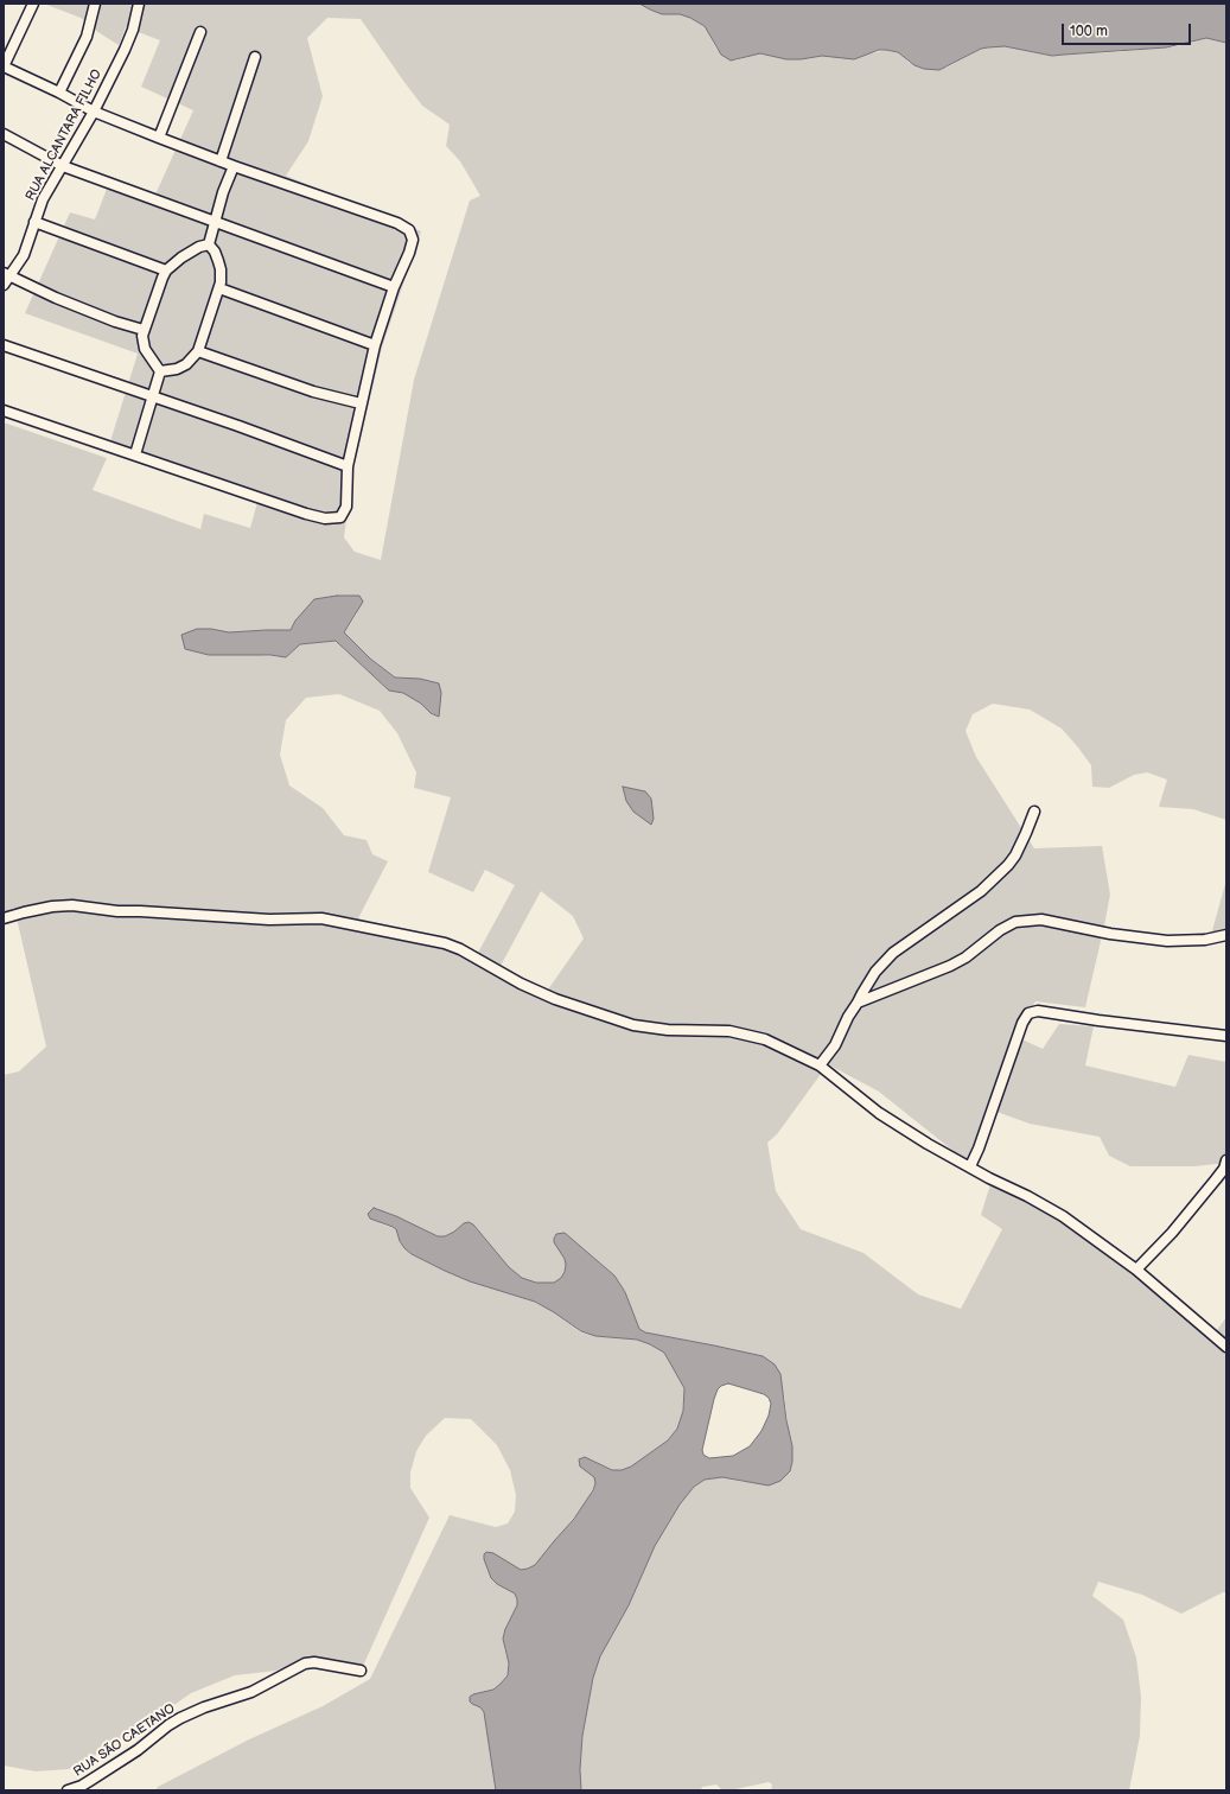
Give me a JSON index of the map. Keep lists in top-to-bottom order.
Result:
{
  "streets": {
    "street": ["RUA ALCANTARA FILHO", "RUA SÃO CAETANO"]
  },
  "scale_bar": "100 m"
}
